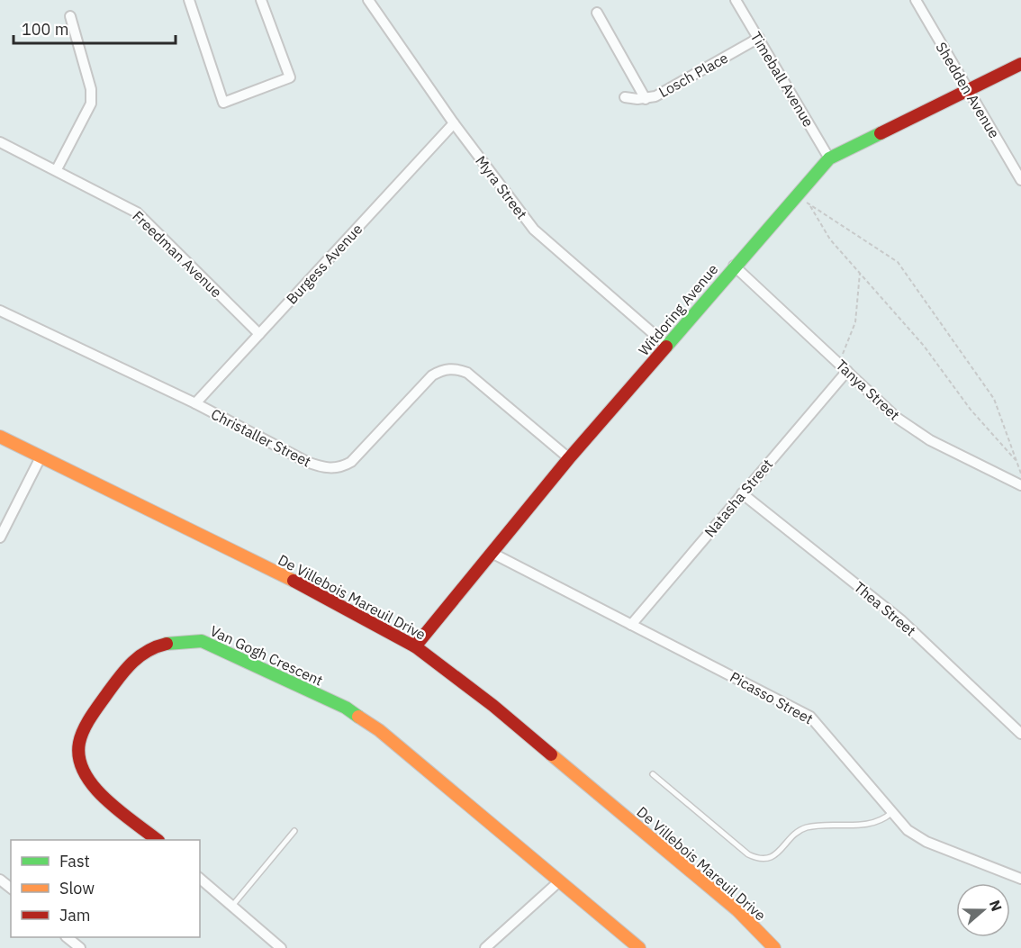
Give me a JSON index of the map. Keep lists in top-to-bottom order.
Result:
{
  "streets": {
    "street": [
      "Losch Place",
      "Timeball Avenue",
      "Shedden Avenue",
      "Myra Street",
      "Freedman Avenue",
      "Burgess Avenue",
      "Witdoring Avenue",
      "Tanya Street",
      "Christaller Street",
      "Natasha Street",
      "De Villebois Mareuil Drive",
      "Thea Street",
      "Van Gogh Crescent",
      "Picasso Street"
    ]
  },
  "crossings": [
    ["Losch Place", "Timeball Avenue"],
    ["Timeball Avenue", "Witdoring Avenue"],
    ["Shedden Avenue", "Witdoring Avenue"],
    ["Myra Street", "Burgess Avenue"],
    ["Myra Street", "Witdoring Avenue"],
    ["Freedman Avenue", "Burgess Avenue"],
    ["Burgess Avenue", "Christaller Street"],
    ["Witdoring Avenue", "Tanya Street"],
    ["Witdoring Avenue", "Christaller Street"],
    ["Witdoring Avenue", "De Villebois Mareuil Drive"],
    ["Witdoring Avenue", "Picasso Street"],
    ["Tanya Street", "Natasha Street"],
    ["Natasha Street", "Thea Street"],
    ["Natasha Street", "Picasso Street"]
  ],
  "legend": ["Fast", "Slow", "Jam"],
  "scale_bar": "100 m",
  "north": "right"
}
